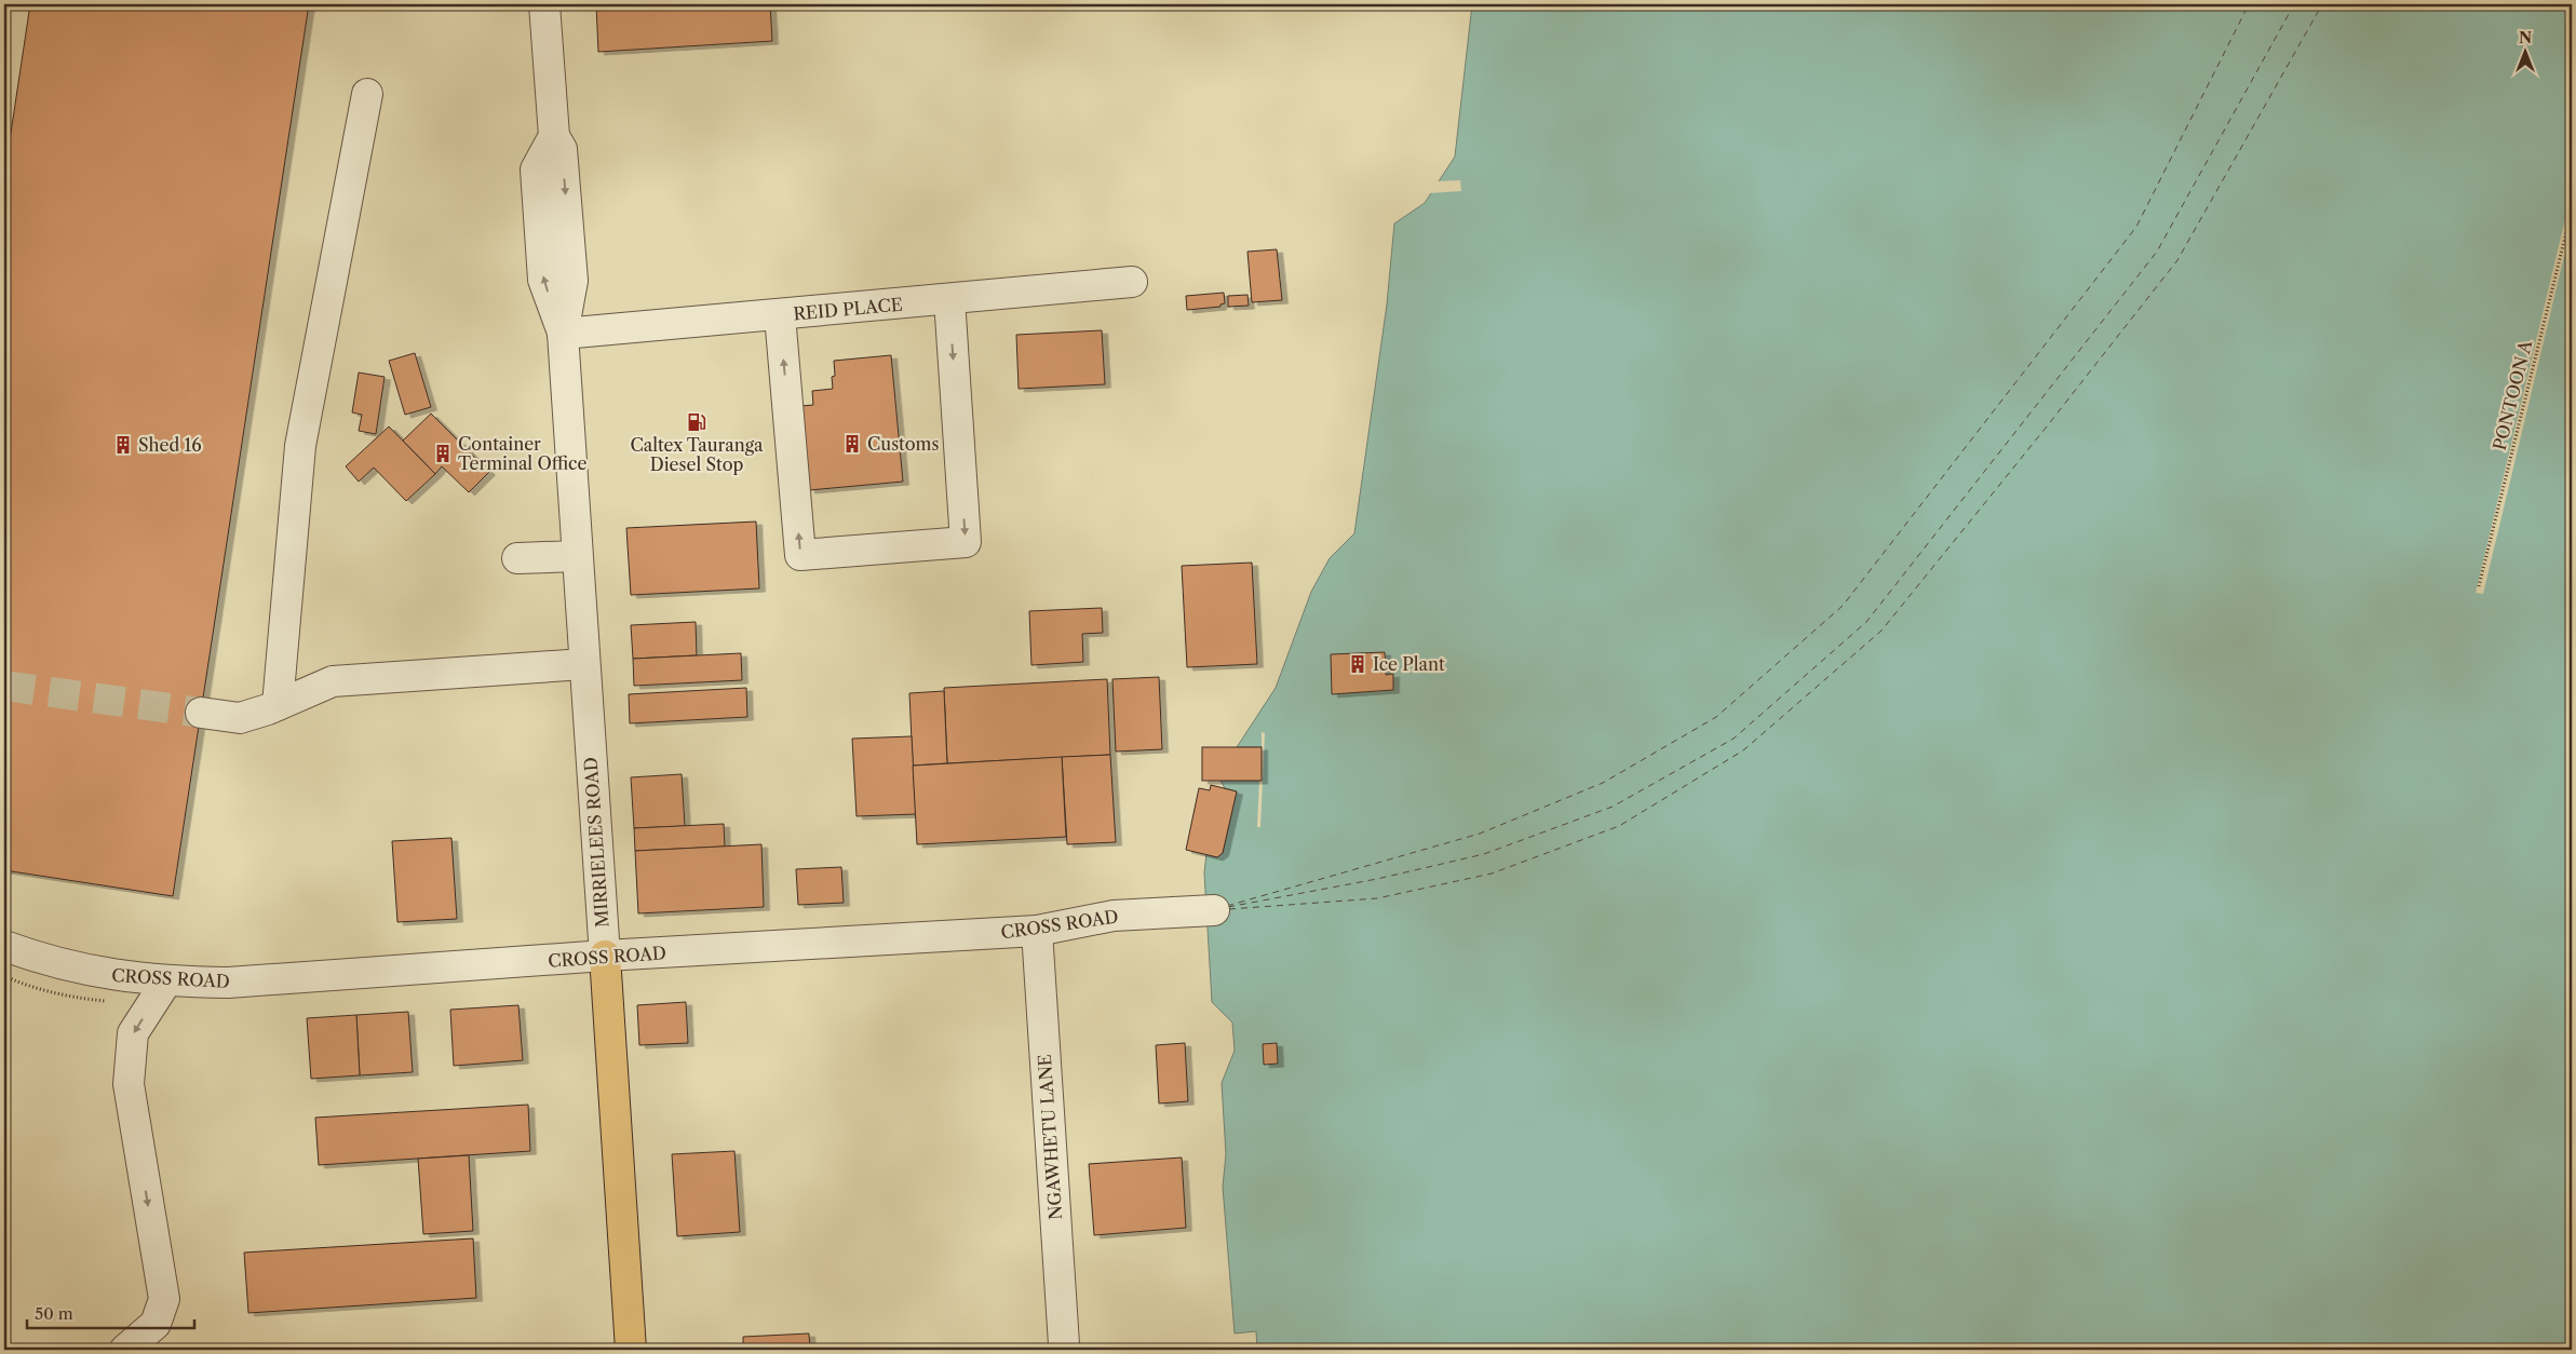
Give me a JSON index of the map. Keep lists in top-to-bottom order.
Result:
{
  "streets": {
    "main road": ["MIRRIELEES ROAD"],
    "street": ["REID PLACE", "CROSS ROAD", "NGAWHETU LANE"],
    "path": ["PONTOON A"]
  },
  "crossings": [
    ["REID PLACE", "MIRRIELEES ROAD"],
    ["MIRRIELEES ROAD", "CROSS ROAD"],
    ["CROSS ROAD", "NGAWHETU LANE"]
  ],
  "places": {
    "fuel station": ["Caltex Tauranga Diesel Stop"],
    "building": [
      "Customs",
      "Shed 16",
      "Container Terminal Office",
      "Ice Plant"
    ]
  },
  "scale_bar": "50 m",
  "north": "top"
}
